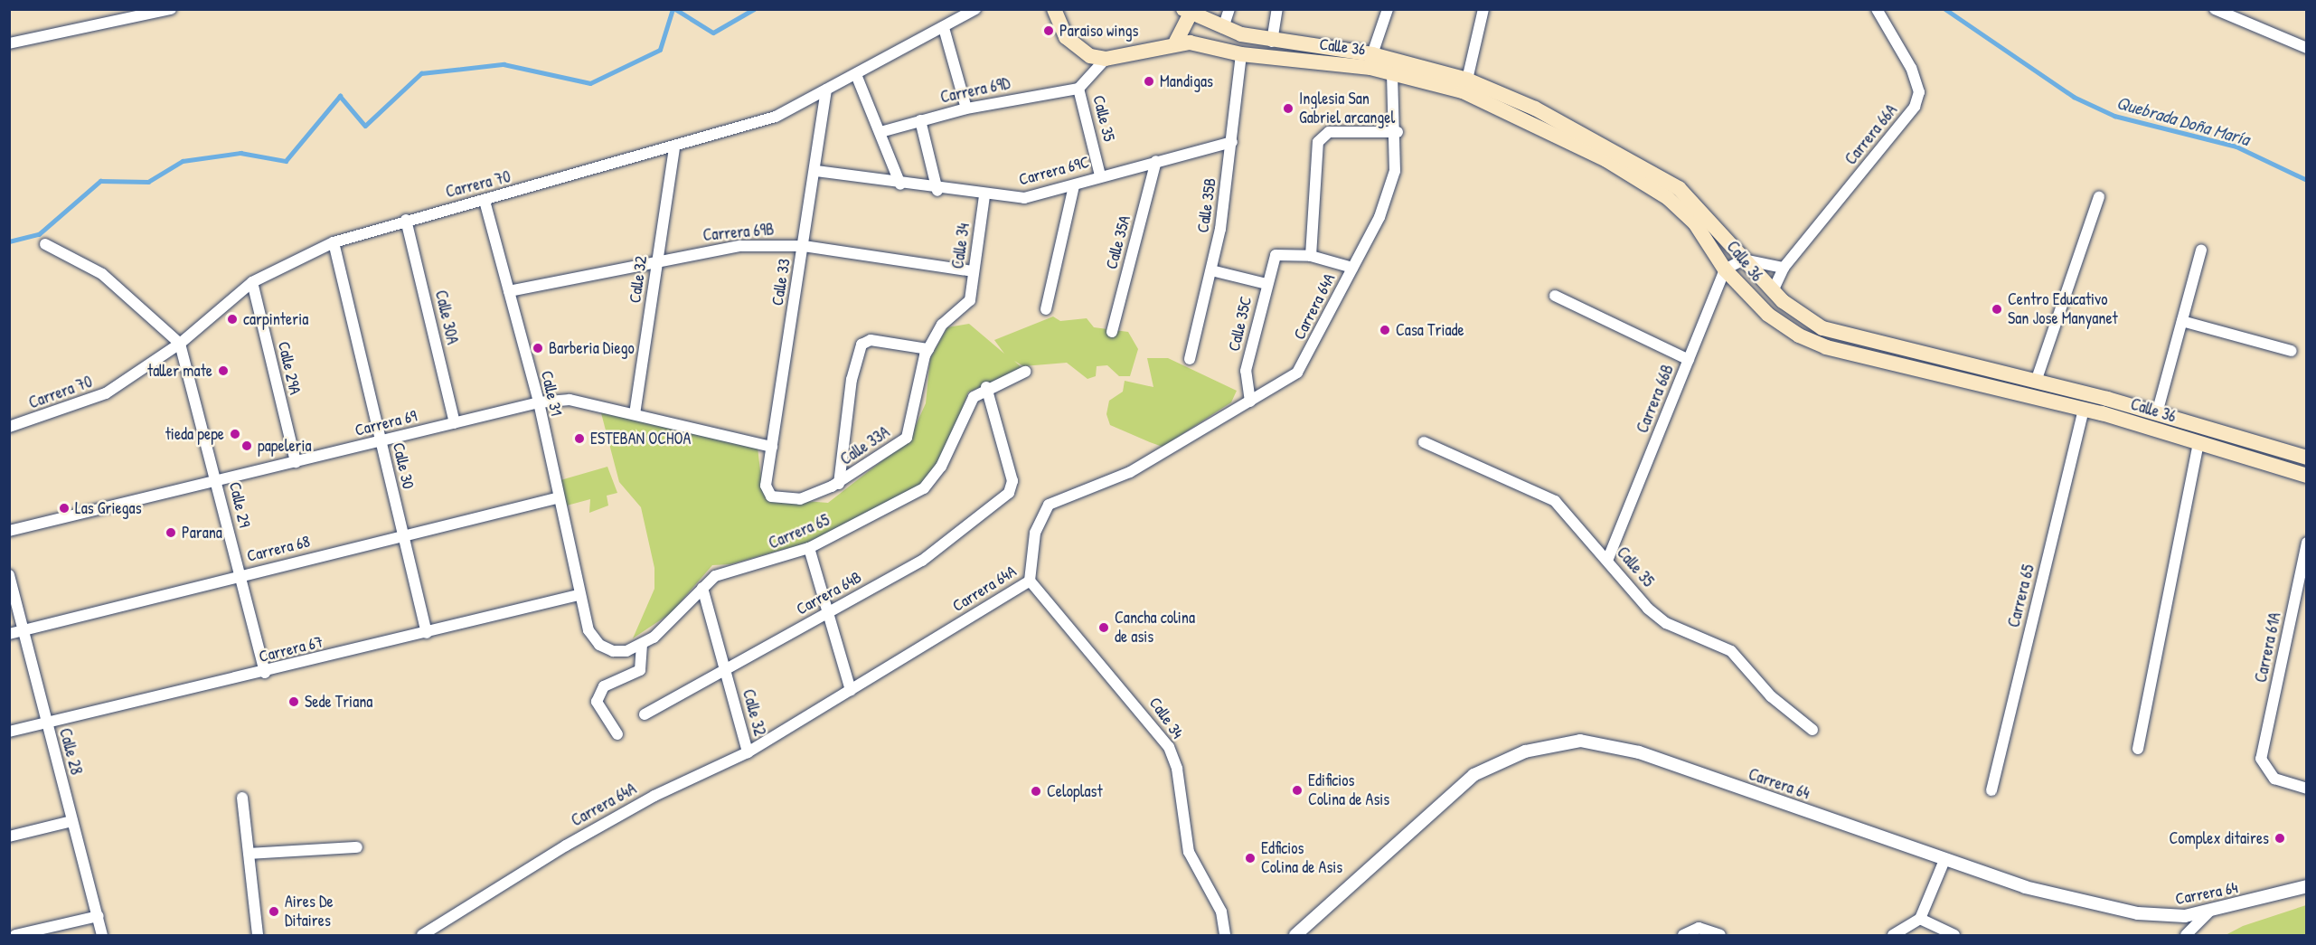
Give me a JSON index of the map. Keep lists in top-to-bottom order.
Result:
{
  "streets": {
    "main road": ["Calle 36"],
    "street": [
      "Carrera 69D",
      "Calle 35",
      "Carrera 66A",
      "Carrera 69C",
      "Carrera 70",
      "Calle 35B",
      "Carrera 69B",
      "Calle 35A",
      "Calle 34",
      "Calle 32",
      "Calle 33",
      "Carrera 64A",
      "Calle 30A",
      "Calle 35C",
      "Calle 29A",
      "Calle 31",
      "Carrera 66B",
      "Carrera 69",
      "Calle 33A",
      "Calle 30",
      "Calle 29",
      "Carrera 65",
      "Carrera 68",
      "Carrera 64B",
      "Carrera 61A",
      "Carrera 67",
      "Calle 28",
      "Carrera 64"
    ]
  },
  "crossings": [
    ["Calle 36", "Carrera 66A"],
    ["Calle 36", "Calle 35B"],
    ["Calle 36", "Carrera 64A"],
    ["Calle 36", "Carrera 66B"],
    ["Calle 36", "Carrera 65"],
    ["Carrera 69D", "Calle 35"],
    ["Calle 35", "Carrera 69C"],
    ["Calle 35", "Carrera 66B"],
    ["Carrera 69C", "Calle 35B"],
    ["Carrera 69C", "Calle 35A"],
    ["Carrera 69C", "Calle 34"],
    ["Carrera 69C", "Calle 33"],
    ["Carrera 70", "Calle 32"],
    ["Carrera 70", "Calle 33"],
    ["Carrera 70", "Calle 30A"],
    ["Carrera 70", "Calle 29A"],
    ["Carrera 70", "Calle 31"],
    ["Carrera 70", "Calle 30"],
    ["Carrera 70", "Calle 29"],
    ["Carrera 69B", "Calle 34"],
    ["Carrera 69B", "Calle 32"],
    ["Carrera 69B", "Calle 33"],
    ["Carrera 69B", "Calle 31"],
    ["Calle 34", "Carrera 64A"],
    ["Calle 34", "Calle 33A"],
    ["Calle 32", "Carrera 64A"],
    ["Calle 32", "Carrera 69"],
    ["Calle 32", "Carrera 65"],
    ["Calle 32", "Carrera 64B"],
    ["Calle 33", "Carrera 69"],
    ["Calle 33", "Calle 33A"],
    ["Carrera 64A", "Calle 35C"],
    ["Calle 30A", "Carrera 69"],
    ["Calle 29A", "Carrera 69"],
    ["Calle 31", "Carrera 69"],
    ["Calle 31", "Carrera 68"],
    ["Calle 31", "Carrera 67"],
    ["Carrera 69", "Calle 33A"],
    ["Carrera 69", "Calle 30"],
    ["Carrera 69", "Calle 29"],
    ["Calle 30", "Carrera 68"],
    ["Calle 30", "Carrera 67"],
    ["Calle 29", "Carrera 68"],
    ["Calle 29", "Carrera 67"],
    ["Carrera 65", "Carrera 64B"],
    ["Carrera 68", "Calle 28"],
    ["Carrera 67", "Calle 28"]
  ],
  "water": ["Quebrada Doña María"],
  "places": [
    "Paraiso wings",
    "Mandigas",
    "Inglesia San Gabriel arcangel",
    "Centro Educativo San Jose Manyanet",
    "carpinteria",
    "Casa Triade",
    "Barberia Diego",
    "taller mate",
    "tieda pepe",
    "ESTEBAN OCHOA",
    "papeleria",
    "Las Griegas",
    "Parana",
    "Cancha colina de asis",
    "Sede Triana",
    "Edificios Colina de Asis",
    "Celoplast",
    "Complex ditaires",
    "Edficios Colina de Asis",
    "Aires De Ditaires"
  ]
}
